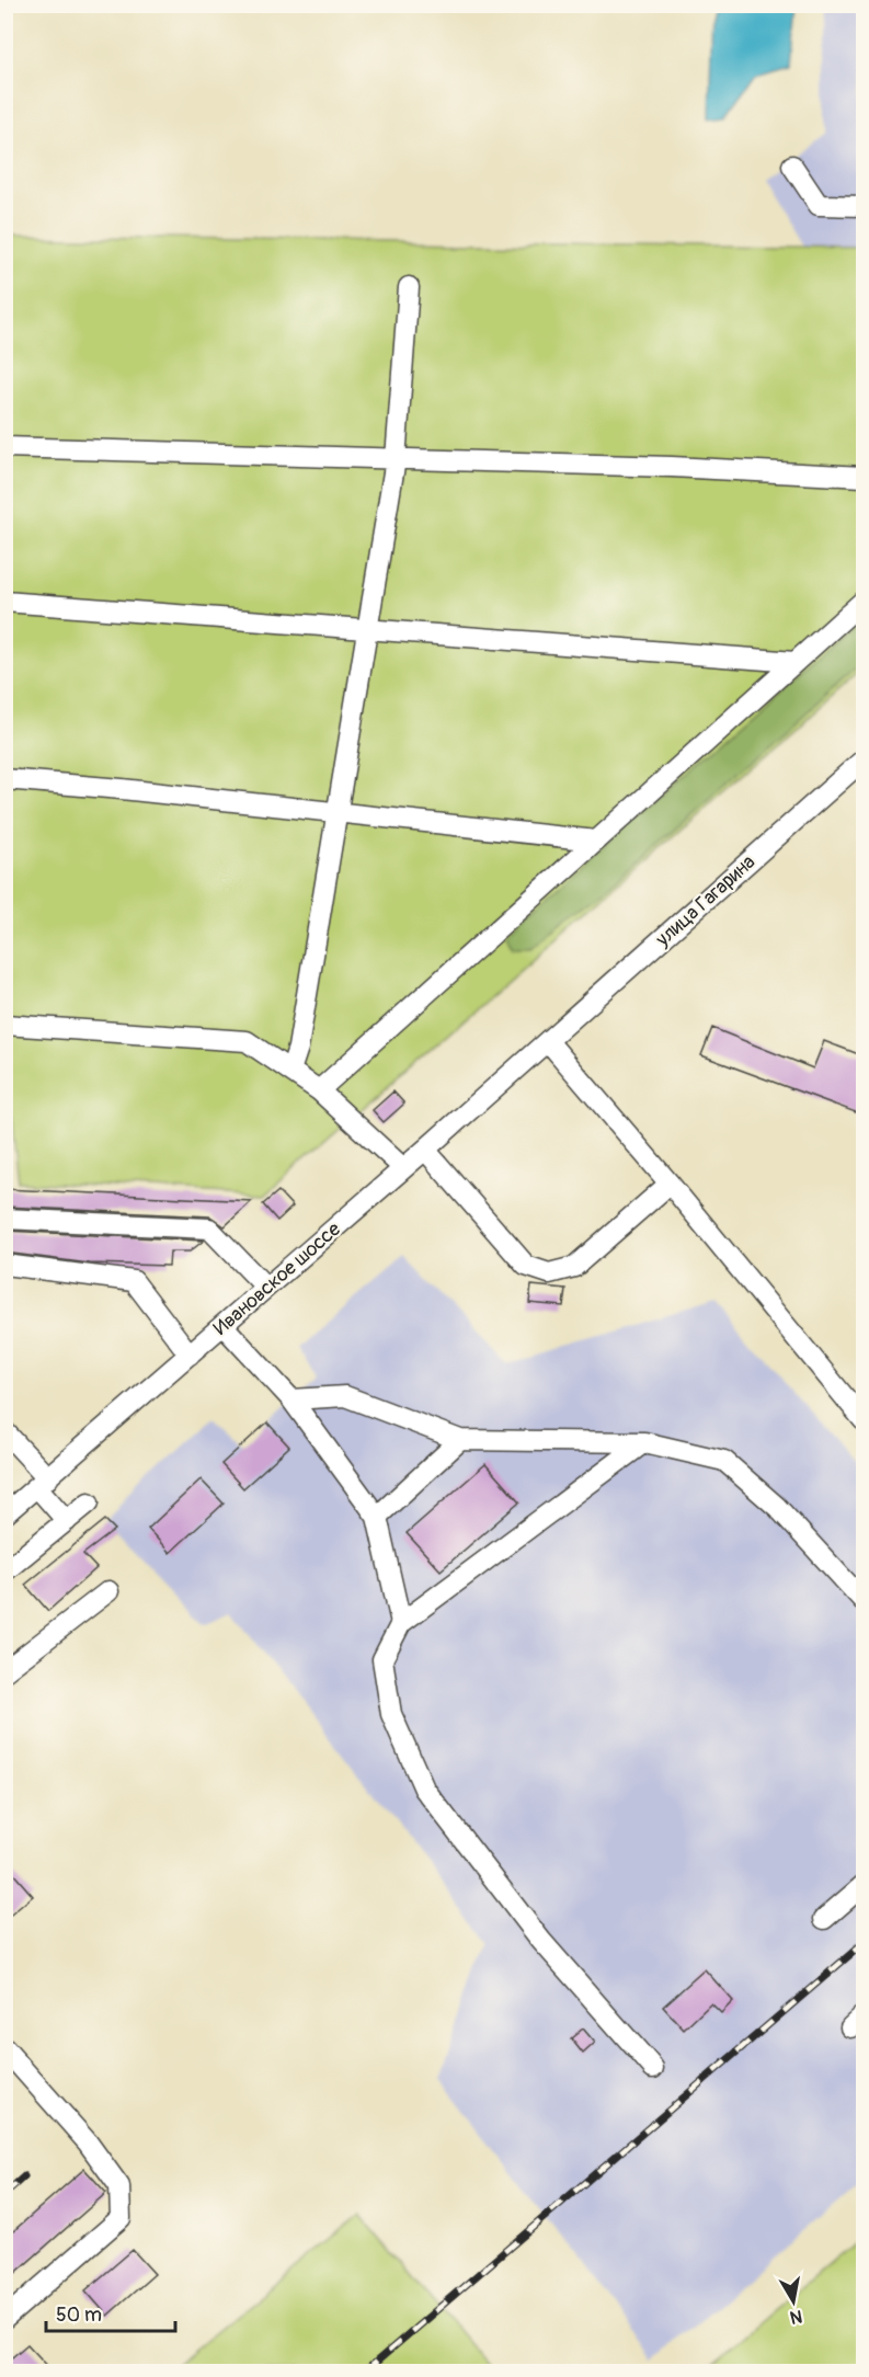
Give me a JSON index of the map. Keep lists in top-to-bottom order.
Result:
{
  "streets": {
    "street": ["улица Гагарина", "Ивановское шоссе"]
  },
  "crossings": [
    ["улица Гагарина", "Ивановское шоссе"]
  ],
  "scale_bar": "50 m",
  "north": "bottom"
}
